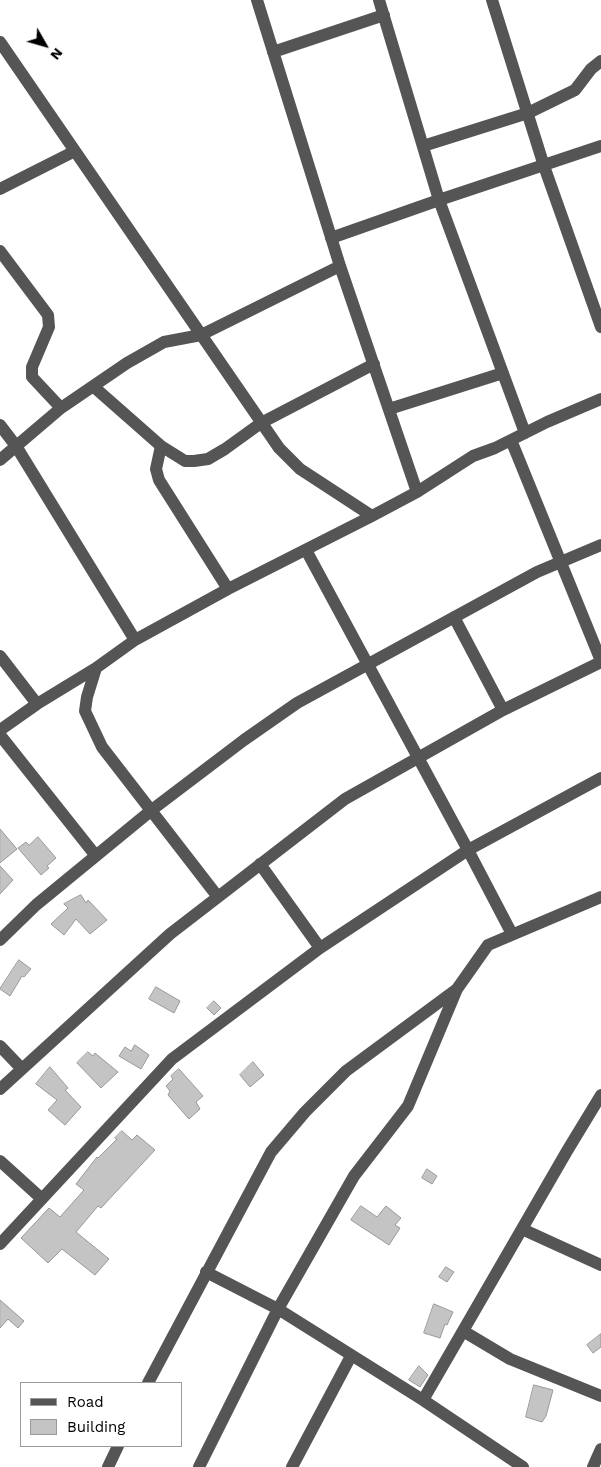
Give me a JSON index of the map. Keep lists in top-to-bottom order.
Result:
{
  "legend": ["Road", "Building"],
  "north": "bottom right"
}
